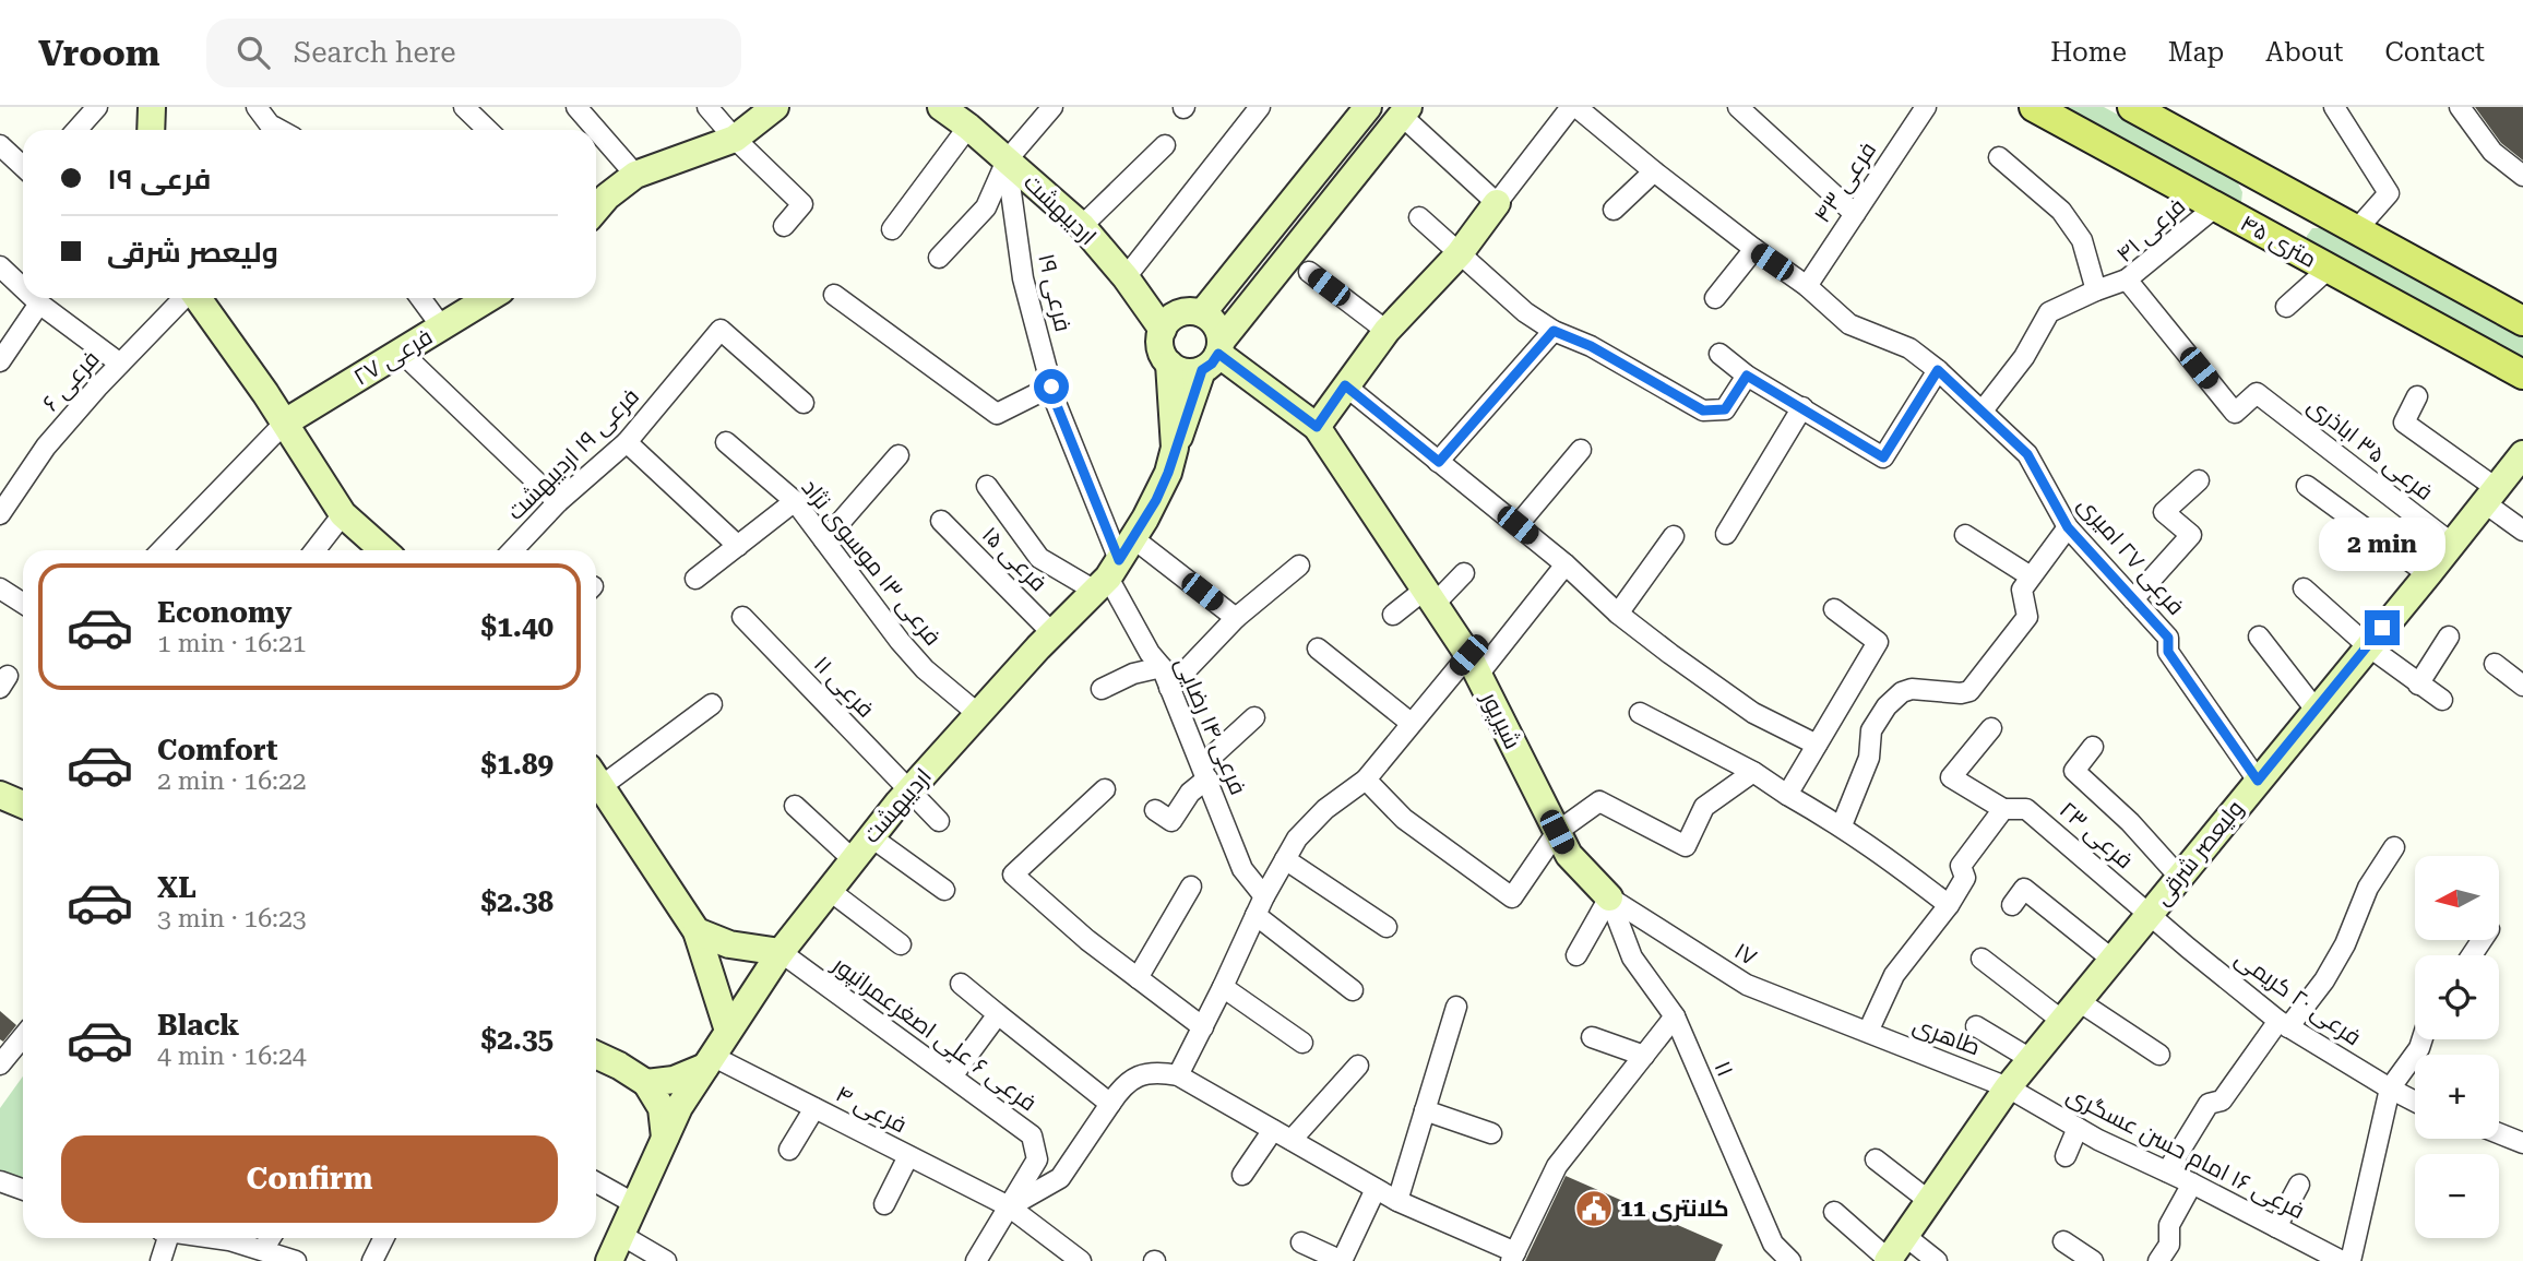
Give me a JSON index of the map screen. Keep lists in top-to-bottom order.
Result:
{
  "streets": {
    "main road": [
      "اردیبهشت",
      "۴۵ متری",
      "فرعی ۲۷",
      "شیرپور",
      "ولیعصر شرقی"
    ],
    "street": [
      "فرعی ۴۳",
      "فرعی ۴۱",
      "فرعی ۱۹",
      "فرعی ۶",
      "فرعی ۳۵ اباذری",
      "فرعی ۱۹ اردیبهشت",
      "فرعی ۲۷ امیری",
      "فرعی ۱۵",
      "فرعی ۱‍۳ موسوی نژاد",
      "فرعی ۱۱",
      "فرعی ۱۴ رضایی",
      "فرعی ۲۳",
      "۱۷",
      "فرعی ۲۰ کریمی",
      "فرعی ۶ علی اصغرعمرانپور",
      "طاهری",
      "۱۱",
      "فرعی ۴",
      "فرعی ۱۶ امام حسن عسگری"
    ]
  },
  "crossings": [
    ["فرعی ۴۳", "فرعی ۲۷ امیری"],
    ["اردیبهشت", "فرعی ۱۹"],
    ["اردیبهشت", "فرعی ۱۵"],
    ["اردیبهشت", "فرعی ۱‍۳ موسوی نژاد"],
    ["اردیبهشت", "فرعی ۱۱"],
    ["اردیبهشت", "شیرپور"],
    ["اردیبهشت", "فرعی ۱۴ رضایی"],
    ["اردیبهشت", "فرعی ۶ علی اصغرعمرانپور"],
    ["اردیبهشت", "فرعی ۴"],
    ["فرعی ۴۱", "۴۵ متری"],
    ["فرعی ۴۱", "فرعی ۳۵ اباذری"],
    ["فرعی ۱۹", "فرعی ۱۴ رضایی"],
    ["فرعی ۳۵ اباذری", "ولیعصر شرقی"],
    ["فرعی ۲۷ امیری", "ولیعصر شرقی"],
    ["شیرپور", "۱۷"],
    ["شیرپور", "۱۱"],
    ["فرعی ۲۳", "ولیعصر شرقی"],
    ["فرعی ۲۳", "فرعی ۲۰ کریمی"],
    ["ولیعصر شرقی", "فرعی ۲۰ کریمی"],
    ["ولیعصر شرقی", "طاهری"],
    ["ولیعصر شرقی", "فرعی ۱۶ امام حسن عسگری"],
    ["۱۷", "طاهری"],
    ["۱۷", "۱۱"],
    ["فرعی ۶ علی اصغرعمرانپور", "فرعی ۴"],
    ["طاهری", "فرعی ۱۶ امام حسن عسگری"]
  ],
  "places": {
    "public building": ["کلانتری 11"]
  },
  "north": "left",
  "page": {
    "header": "Vroom",
    "search": "Search here",
    "nav": [
      "Home",
      "Map",
      "About",
      "Contact"
    ],
    "banner": ["فرعی ۱۹", "ولیعصر شرقی"],
    "bubble": "2 min",
    "list": [
      {
        "name": "Economy",
        "note": "1 min · 16:21",
        "value": "$1.40"
      },
      {
        "name": "Comfort",
        "note": "2 min · 16:22",
        "value": "$1.89"
      },
      {
        "name": "XL",
        "note": "3 min · 16:23",
        "value": "$2.38"
      },
      {
        "name": "Black",
        "note": "4 min · 16:24",
        "value": "$2.35"
      }
    ],
    "map_buttons": ["+", "−"],
    "buttons": "Confirm"
  }
}
